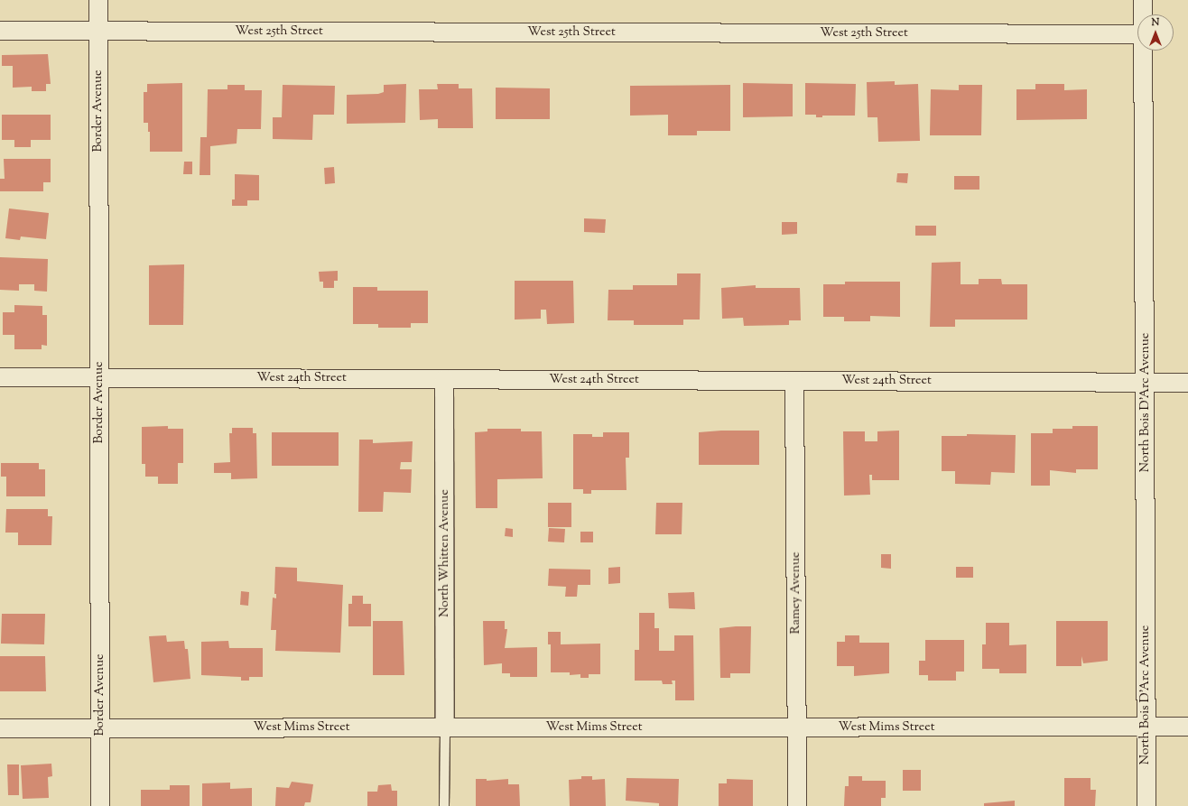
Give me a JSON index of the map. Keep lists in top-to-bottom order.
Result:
{
  "streets": {
    "street": [
      "West 25th Street",
      "Border Avenue",
      "West 24th Street",
      "North Bois D'Arc Avenue",
      "North Whitten Avenue",
      "Ramey Avenue",
      "West Mims Street"
    ]
  },
  "crossings": [
    ["West 25th Street", "Border Avenue"],
    ["Border Avenue", "West 24th Street"],
    ["Border Avenue", "West Mims Street"],
    ["West 24th Street", "North Bois D'Arc Avenue"],
    ["West 24th Street", "North Whitten Avenue"],
    ["West 24th Street", "Ramey Avenue"],
    ["North Bois D'Arc Avenue", "West Mims Street"],
    ["North Whitten Avenue", "West Mims Street"],
    ["Ramey Avenue", "West Mims Street"]
  ],
  "north": "top"
}
